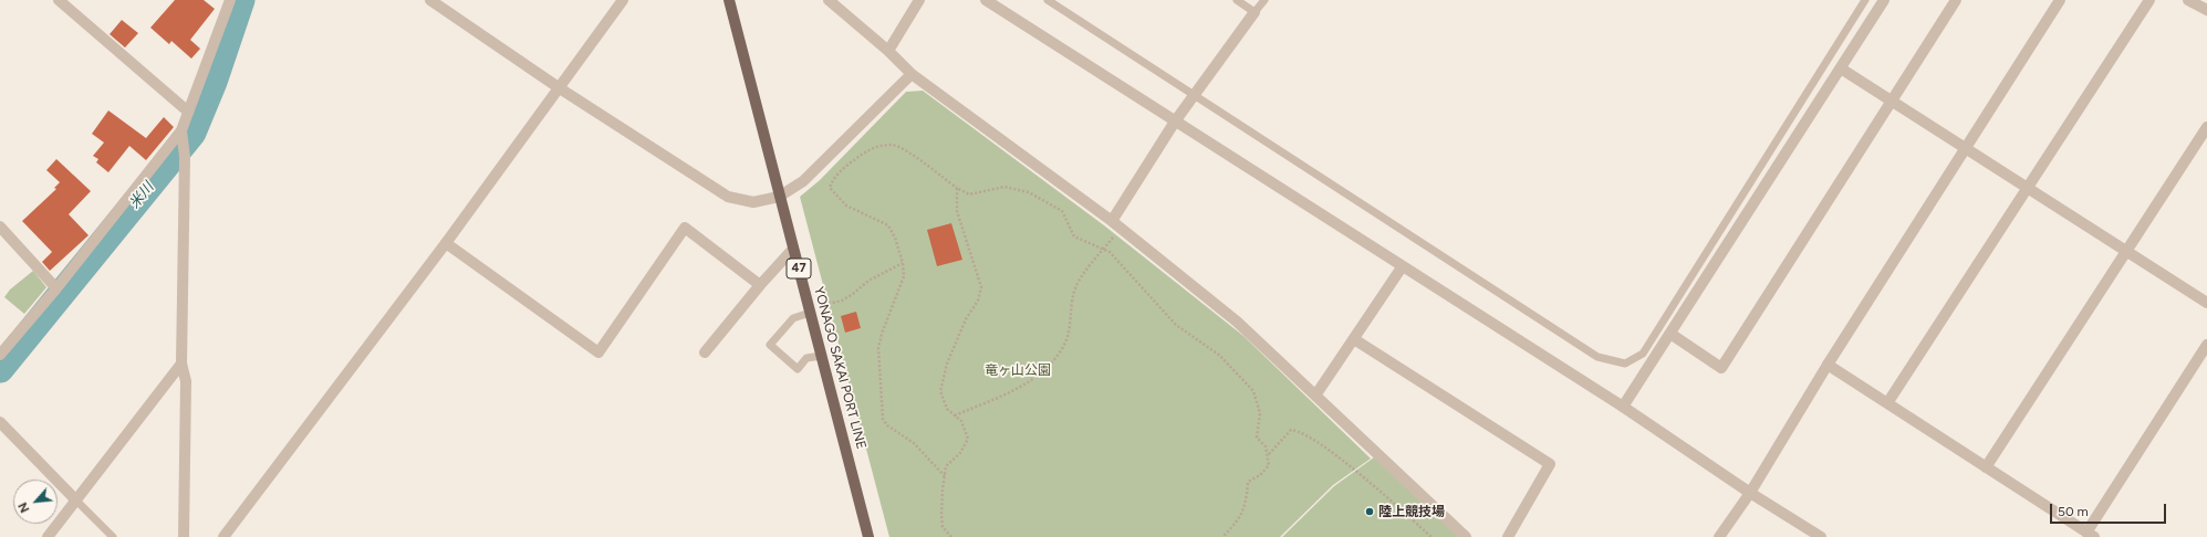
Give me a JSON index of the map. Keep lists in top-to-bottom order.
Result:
{
  "streets": {
    "main road": ["47", "YONAGO SAKAI PORT LINE"]
  },
  "water": ["米川"],
  "parks": ["竜ヶ山公園"],
  "places": ["陸上競技場"],
  "scale_bar": "50 m",
  "north": "bottom left"
}
